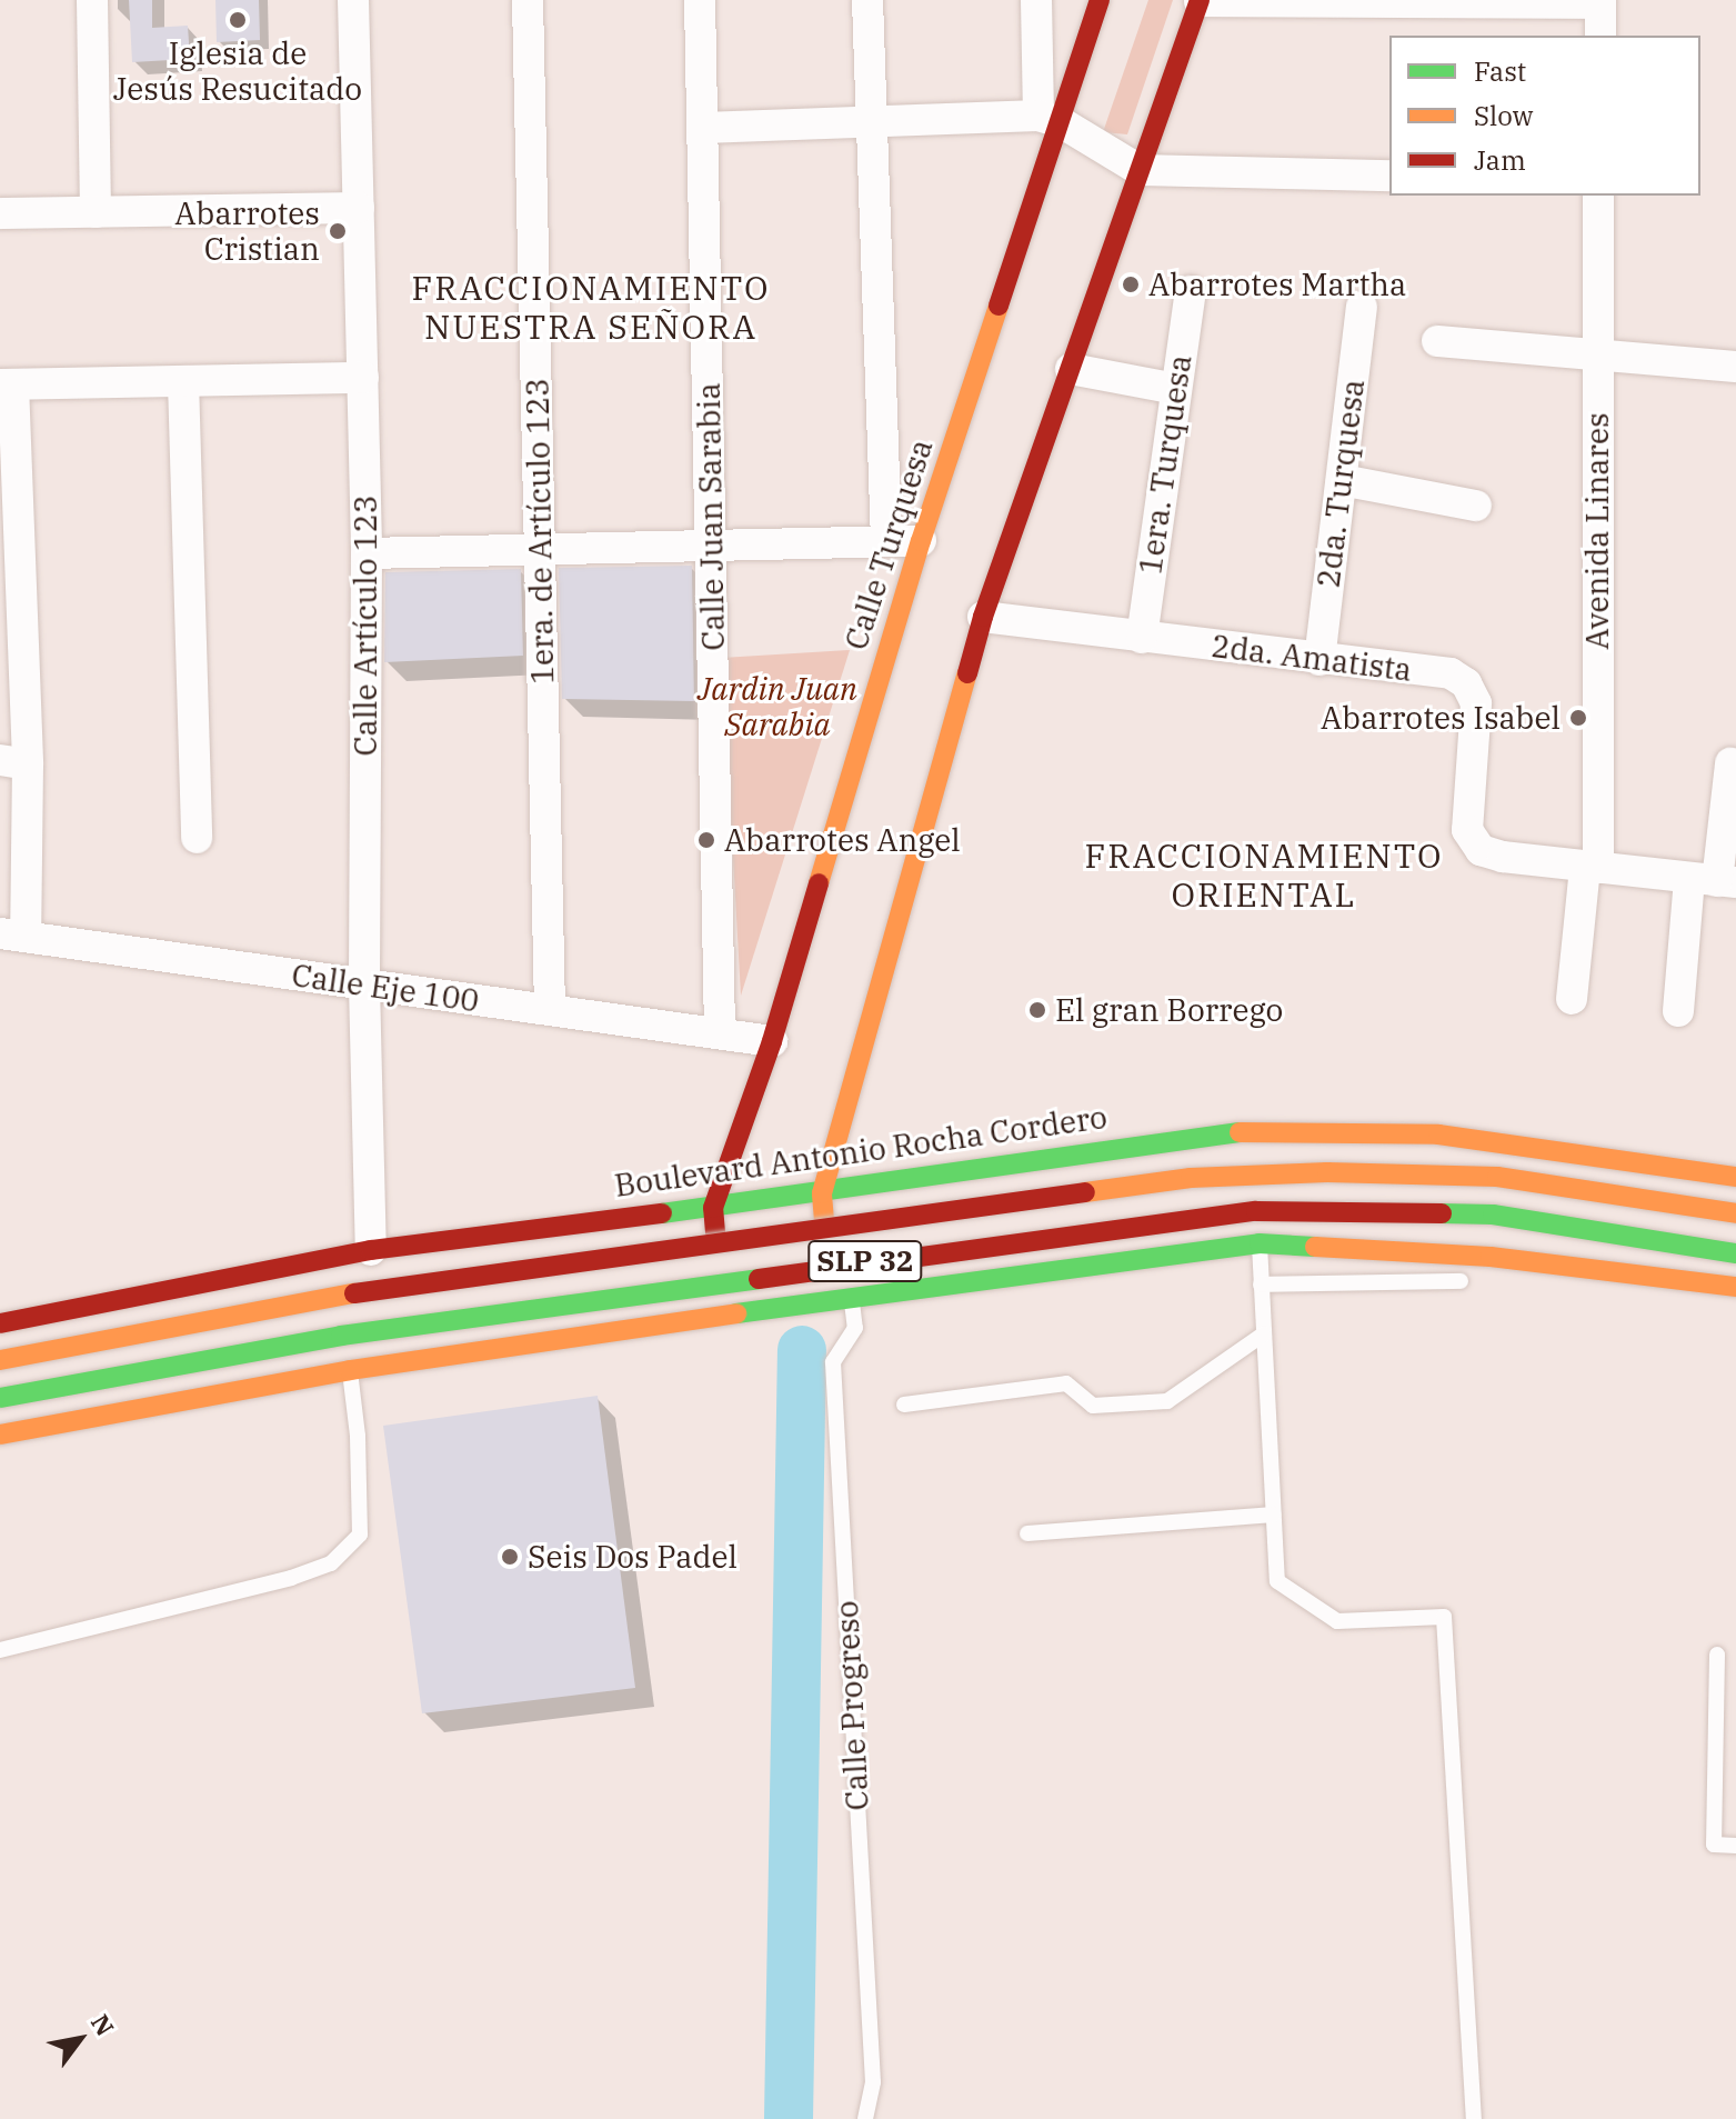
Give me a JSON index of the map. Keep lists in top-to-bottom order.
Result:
{
  "streets": {
    "main road": ["Calle Turquesa", "Boulevard Antonio Rocha Cordero", "SLP 32"],
    "street": [
      "1era. Turquesa",
      "2da. Turquesa",
      "Calle Juan Sarabia",
      "1era. de Artículo 123",
      "Avenida Linares",
      "Calle Artículo 123",
      "2da. Amatista",
      "Calle Eje 100"
    ],
    "lane": ["Calle Progreso"]
  },
  "crossings": [
    ["1era. Turquesa", "2da. Amatista"],
    ["2da. Turquesa", "2da. Amatista"],
    ["Calle Juan Sarabia", "Calle Eje 100"],
    ["1era. de Artículo 123", "Calle Eje 100"],
    ["Avenida Linares", "2da. Amatista"],
    ["Calle Turquesa", "Calle Eje 100"],
    ["Calle Turquesa", "Boulevard Antonio Rocha Cordero"],
    ["Calle Turquesa", "SLP 32"],
    ["Calle Artículo 123", "Calle Eje 100"],
    ["Calle Artículo 123", "Boulevard Antonio Rocha Cordero"],
    ["SLP 32", "Calle Progreso"]
  ],
  "districts": ["FRACCIONAMIENTO NUESTRA SEÑORA", "FRACCIONAMIENTO ORIENTAL"],
  "parks": ["Jardin Juan Sarabia"],
  "places": [
    "Iglesia de Jesús Resucitado",
    "Abarrotes Cristian",
    "Abarrotes Martha",
    "Abarrotes Isabel",
    "Abarrotes Angel",
    "El gran Borrego",
    "Seis Dos Padel"
  ],
  "legend": ["Fast", "Slow", "Jam"],
  "north": "top right"
}
